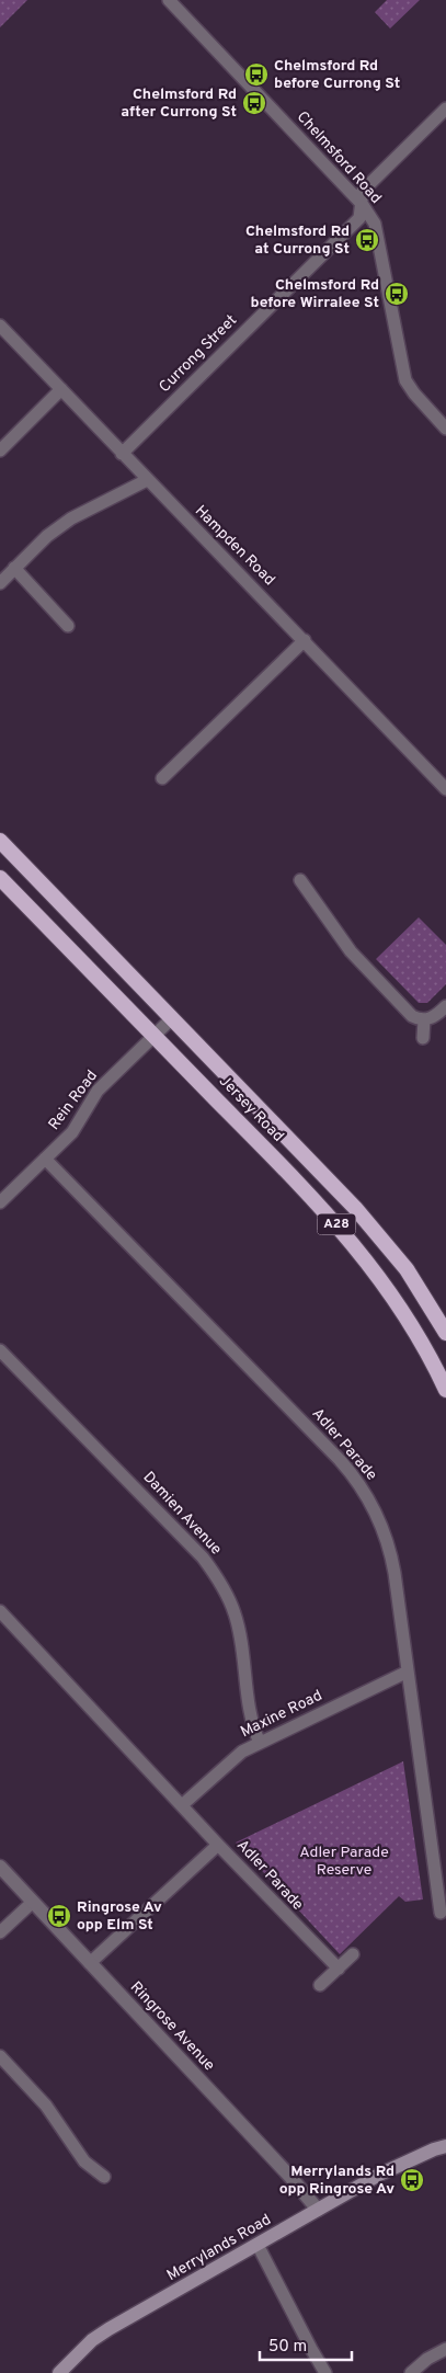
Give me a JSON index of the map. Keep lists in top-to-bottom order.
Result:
{
  "streets": {
    "highway": ["Jersey Road", "A28"],
    "main road": ["Merrylands Road"],
    "street": [
      "Chelmsford Road",
      "Currong Street",
      "Hampden Road",
      "Rein Road",
      "Adler Parade",
      "Damien Avenue",
      "Maxine Road",
      "Ringrose Avenue"
    ]
  },
  "crossings": [
    ["Chelmsford Road", "Currong Street"],
    ["Currong Street", "Hampden Road"],
    ["Rein Road", "Jersey Road"],
    ["Rein Road", "Adler Parade"],
    ["Adler Parade", "Maxine Road"],
    ["Damien Avenue", "Maxine Road"],
    ["Ringrose Avenue", "Merrylands Road"]
  ],
  "parks": ["Adler Parade Reserve"],
  "places": {
    "bus stop": [
      "Chelmsford Rd before Currong St",
      "Chelmsford Rd after Currong St",
      "Chelmsford Rd at Currong St",
      "Chelmsford Rd before Wirralee St",
      "Ringrose Av opp Elm St",
      "Merrylands Rd opp Ringrose Av"
    ]
  },
  "scale_bar": "50 m"
}
